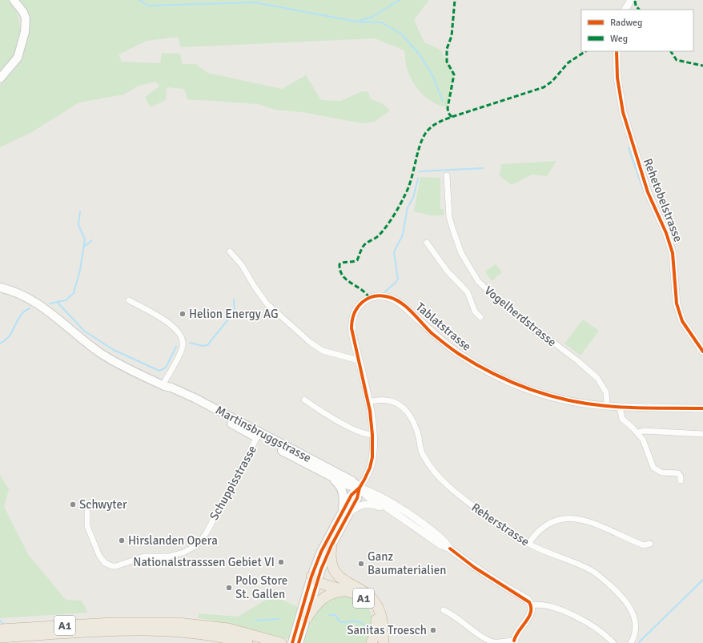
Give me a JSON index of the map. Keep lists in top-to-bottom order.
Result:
{
  "streets": {
    "highway": ["A1"],
    "main road": ["Martinsbruggstrasse"],
    "street": [
      "Rehetobelstrasse",
      "Vogelherdstrasse",
      "Tablatstrasse",
      "Schuppisstrasse",
      "Reherstrasse"
    ]
  },
  "crossings": [
    ["Vogelherdstrasse", "Tablatstrasse"],
    ["Tablatstrasse", "Martinsbruggstrasse"],
    ["Tablatstrasse", "Reherstrasse"],
    ["Martinsbruggstrasse", "Schuppisstrasse"]
  ],
  "places": [
    "Helion Energy AG",
    "Schwyter",
    "Hirslanden Opera",
    "Nationalstrasssen Gebiet VI",
    "Ganz Baumaterialien",
    "Polo Store St. Gallen",
    "Sanitas Troesch"
  ],
  "legend": ["Radweg", "Weg"]
}
